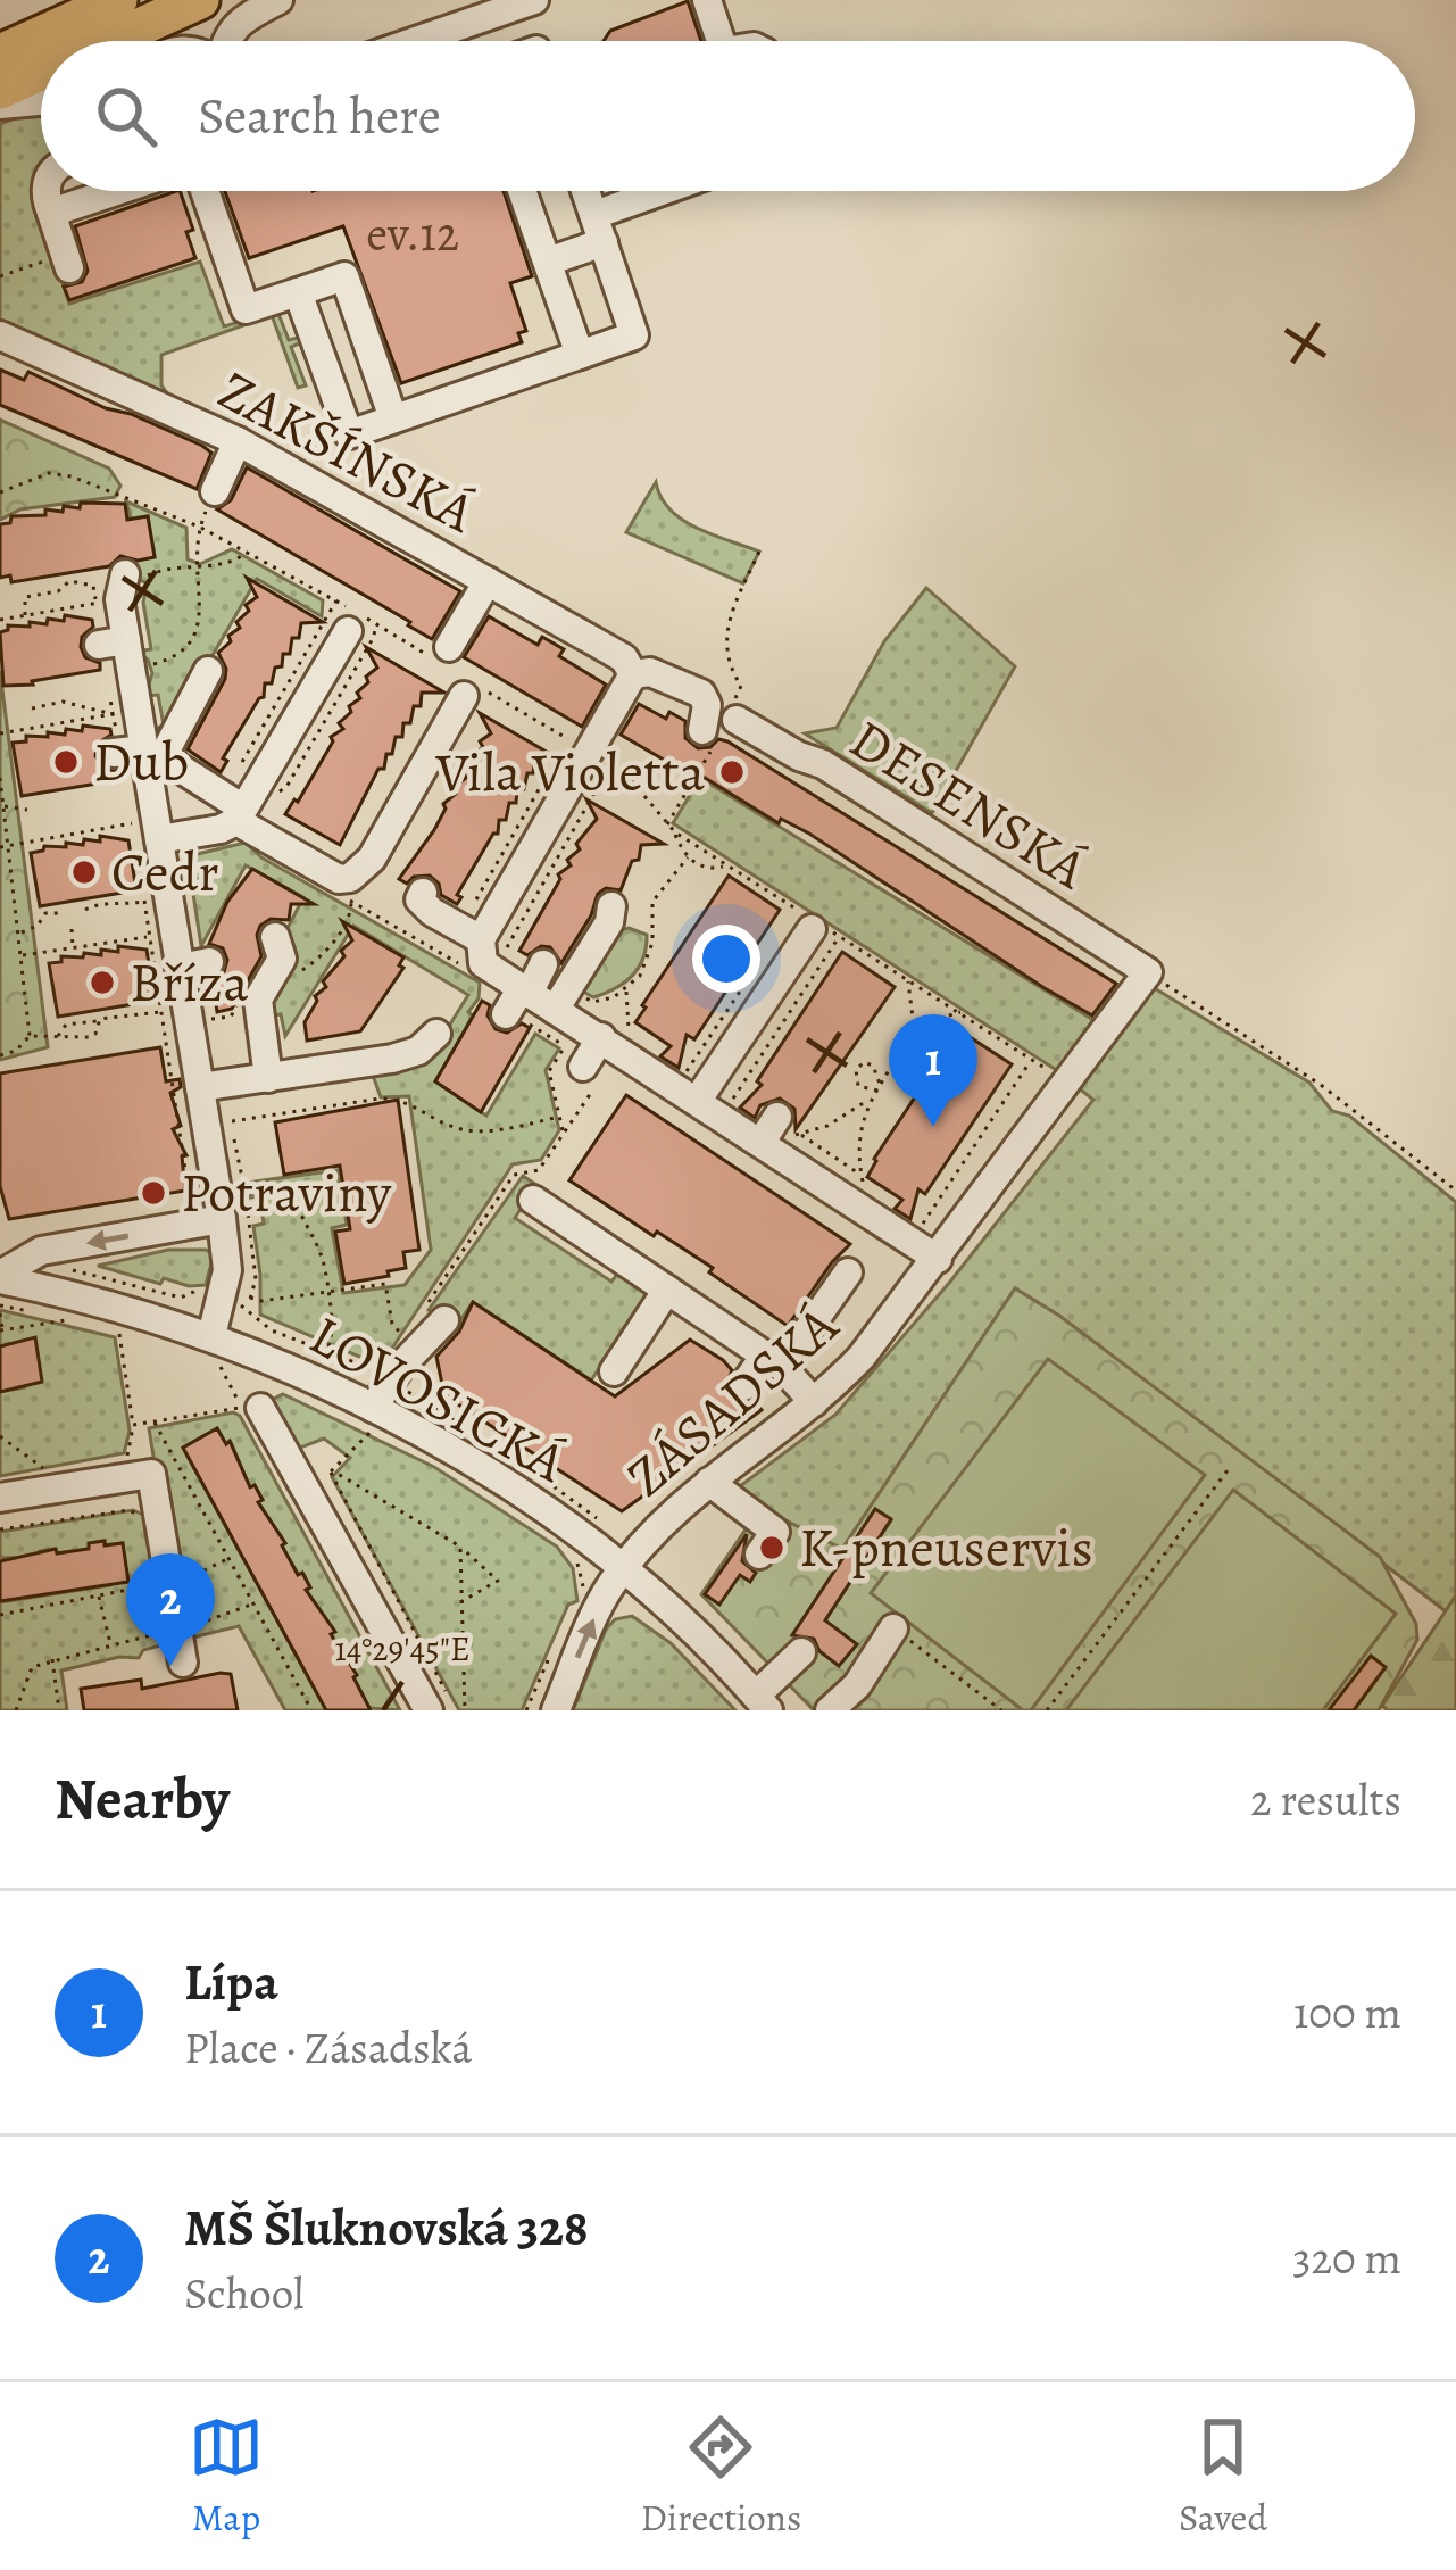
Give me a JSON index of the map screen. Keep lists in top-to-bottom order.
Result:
{
  "streets": {
    "street": [
      "ZAKŠÍNSKÁ",
      "DESENSKÁ",
      "LOVOSICKÁ",
      "ZÁSADSKÁ"
    ]
  },
  "crossings": [
    ["DESENSKÁ", "ZÁSADSKÁ"],
    ["LOVOSICKÁ", "ZÁSADSKÁ"]
  ],
  "places": [
    "Dub",
    "Vila Violetta",
    "Cedr",
    "Bříza",
    "Potraviny",
    "K-pneuservis"
  ],
  "house_numbers": ["ev.12"],
  "page": {
    "search": "Search here",
    "pins": ["1", "2"],
    "heading": ["Nearby", "2 results"],
    "list": [
      {
        "mark": "1",
        "name": "Lípa",
        "note": "Place · Zásadská",
        "value": "100 m"
      },
      {
        "mark": "2",
        "name": "MŠ Šluknovská 328",
        "note": "School",
        "value": "320 m"
      }
    ],
    "nav": ["Map", "Directions", "Saved"]
  },
  "coordinates": ["14°29'45\"E"]
}
